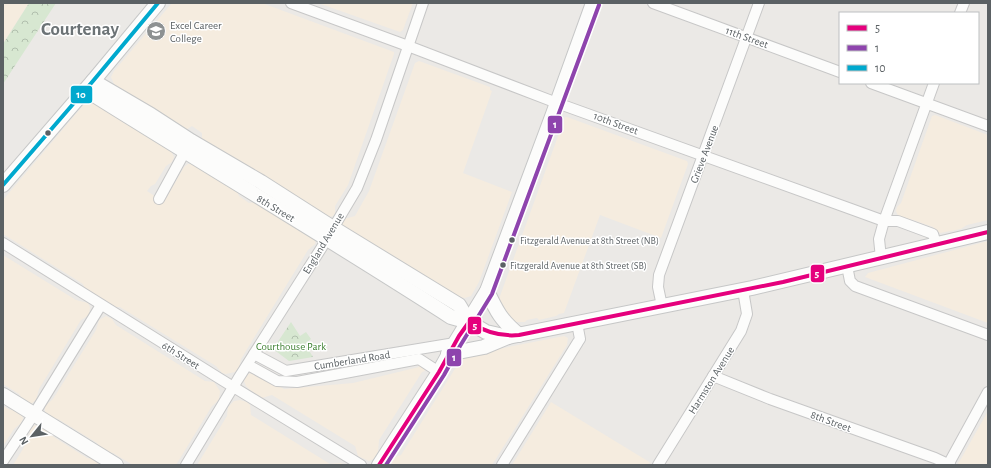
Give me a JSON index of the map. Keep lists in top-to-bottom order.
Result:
{
  "streets": {
    "street": [
      "11th Street",
      "10th Street",
      "Grieve Avenue",
      "8th Street",
      "England Avenue",
      "6th Street",
      "Cumberland Road",
      "Harmston Avenue"
    ]
  },
  "crossings": [
    ["11th Street", "Grieve Avenue"],
    ["10th Street", "Grieve Avenue"],
    ["10th Street", "England Avenue"],
    ["10th Street", "Cumberland Road"],
    ["Grieve Avenue", "Cumberland Road"],
    ["8th Street", "England Avenue"],
    ["8th Street", "Cumberland Road"],
    ["8th Street", "Harmston Avenue"],
    ["England Avenue", "6th Street"],
    ["England Avenue", "Cumberland Road"],
    ["Cumberland Road", "Harmston Avenue"]
  ],
  "districts": ["Courtenay"],
  "parks": ["Courthouse Park"],
  "places": {
    "school or university": ["Excel Career College"],
    "other": ["Fitzgerald Avenue at 8th Street (NB)", "Fitzgerald Avenue at 8th Street (SB)"]
  },
  "lines": ["transit line 10", "transit line 1", "transit line 5"],
  "legend": ["5", "1", "10"],
  "north": "bottom left"
}
